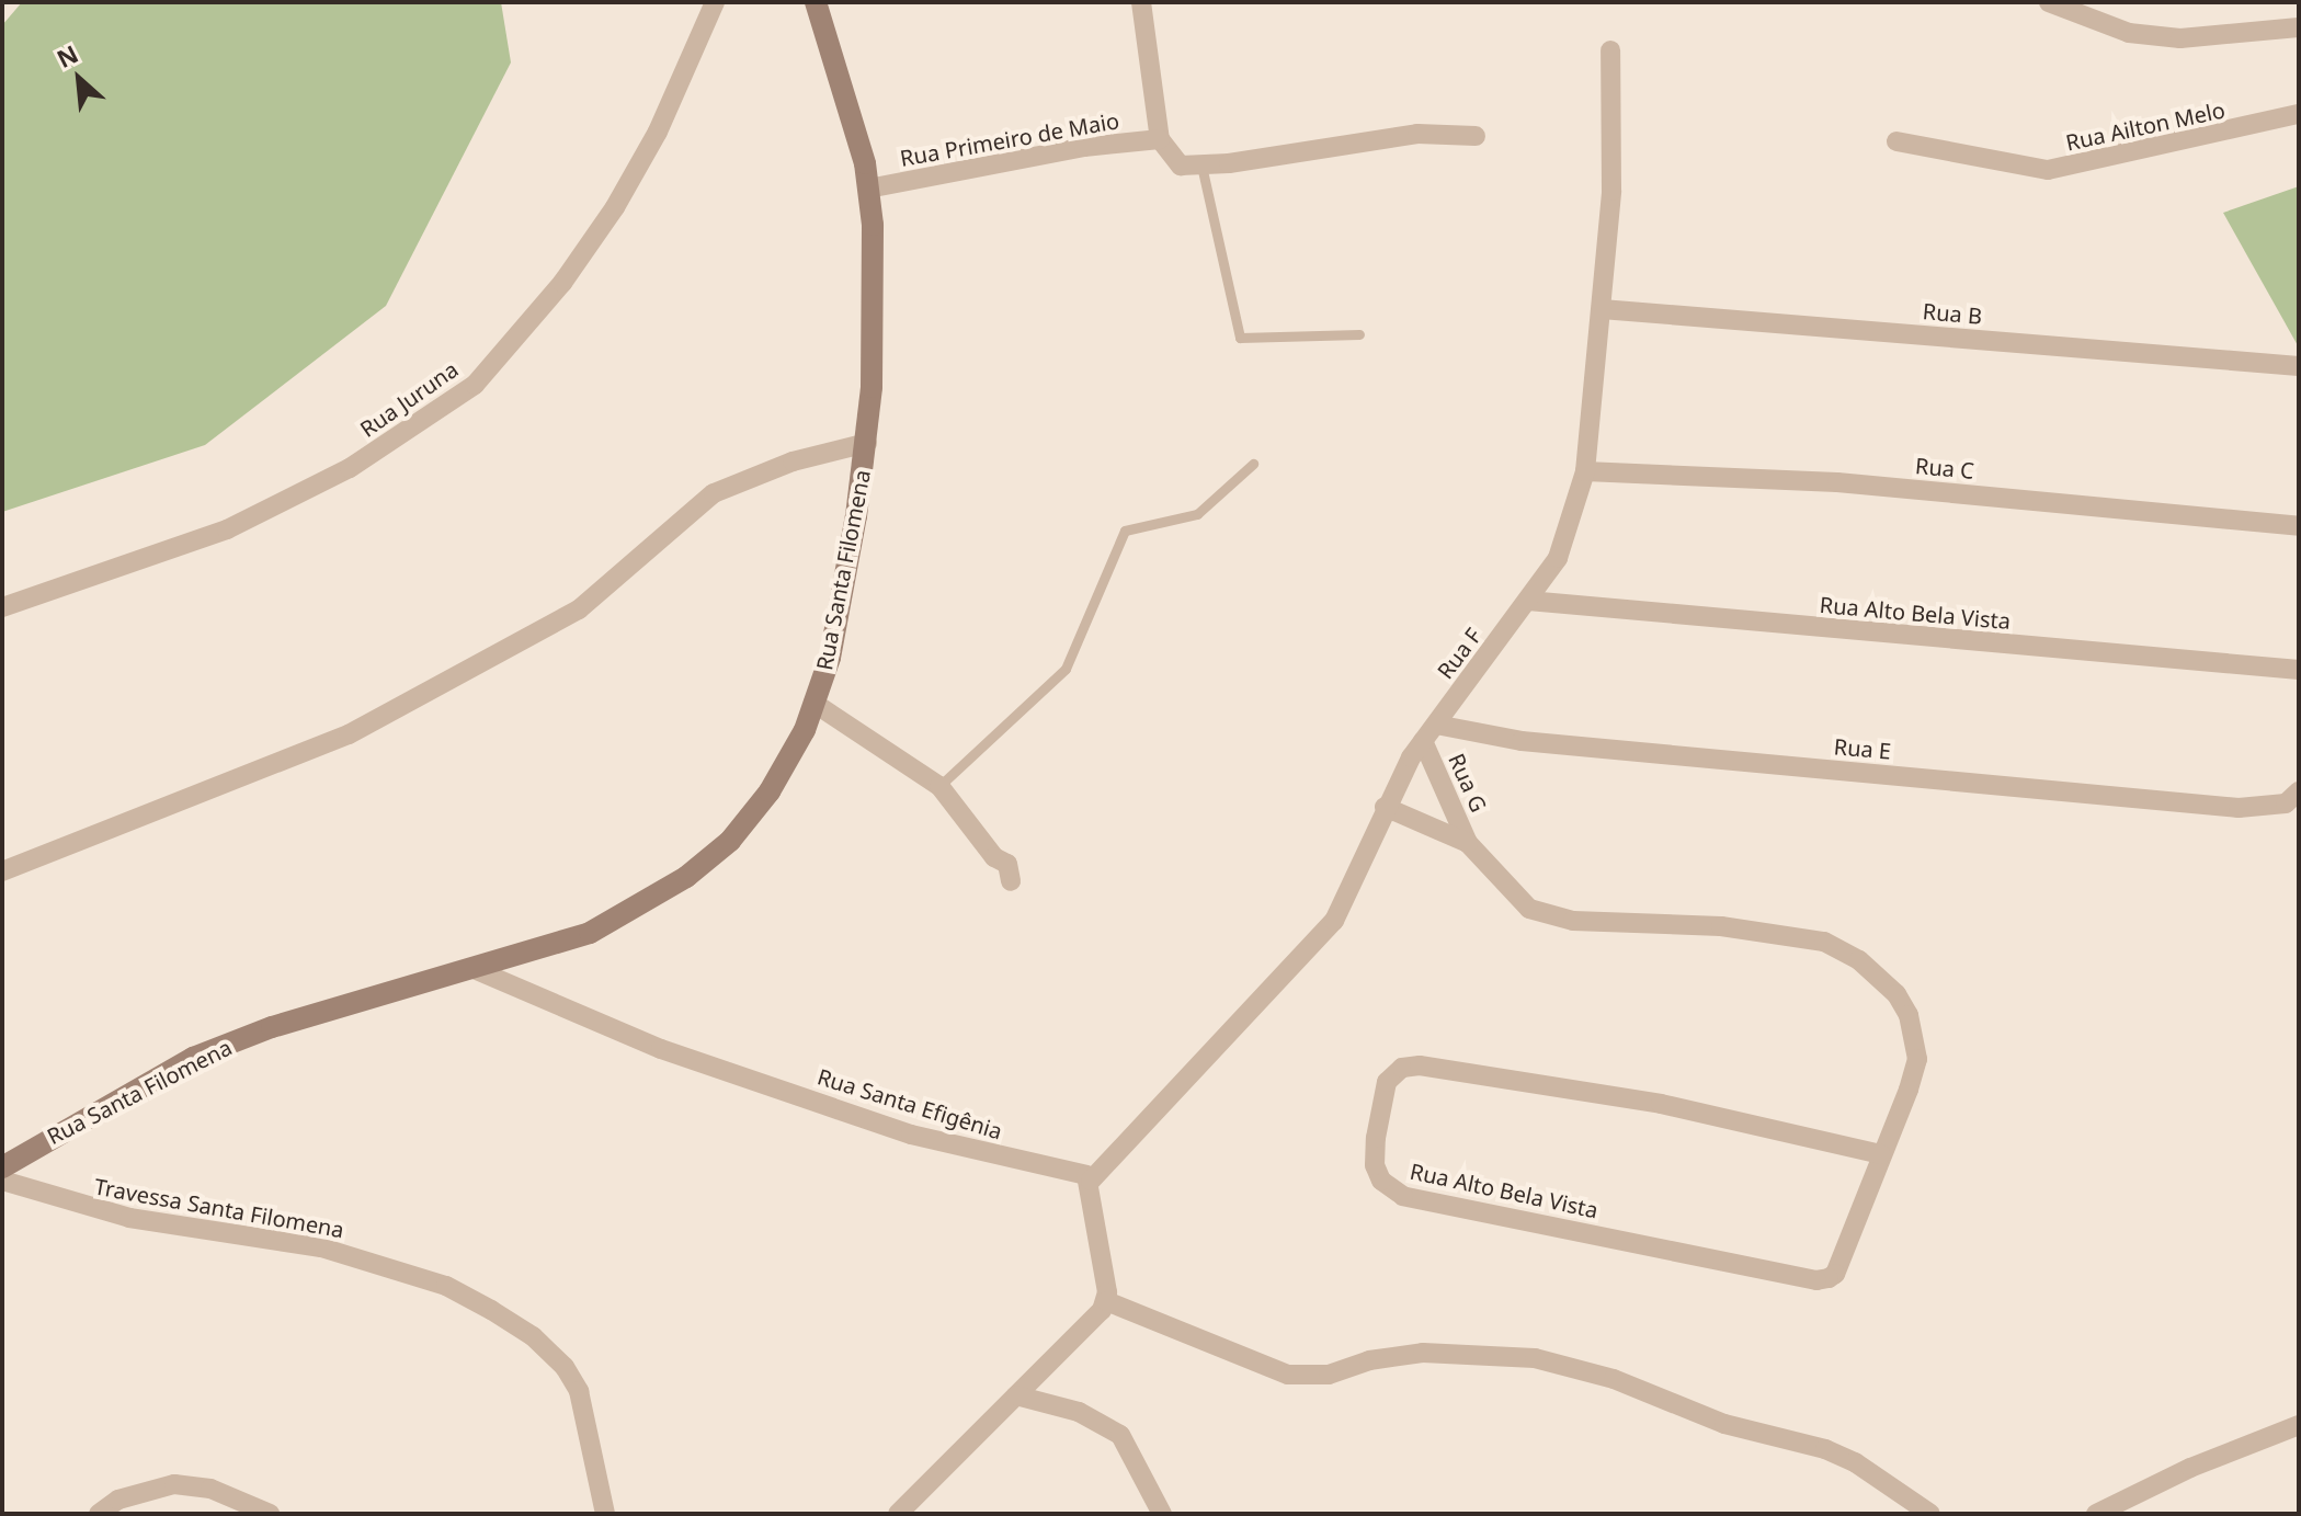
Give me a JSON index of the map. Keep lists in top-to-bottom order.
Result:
{
  "streets": {
    "main road": ["Rua Santa Filomena"],
    "street": [
      "Rua Ailton Melo",
      "Rua Primeiro de Maio",
      "Rua B",
      "Rua Juruna",
      "Rua C",
      "Rua Alto Bela Vista",
      "Rua F",
      "Rua E",
      "Rua G",
      "Rua Santa Efigênia",
      "Travessa Santa Filomena"
    ]
  },
  "crossings": [
    ["Rua Primeiro de Maio", "Rua Santa Filomena"],
    ["Rua B", "Rua F"],
    ["Rua C", "Rua F"],
    ["Rua Santa Filomena", "Rua Santa Efigênia"],
    ["Rua Alto Bela Vista", "Rua F"],
    ["Rua Alto Bela Vista", "Rua G"],
    ["Rua F", "Rua E"],
    ["Rua F", "Rua G"],
    ["Rua F", "Rua Santa Efigênia"],
    ["Rua E", "Rua G"]
  ],
  "north": "top left"
}
